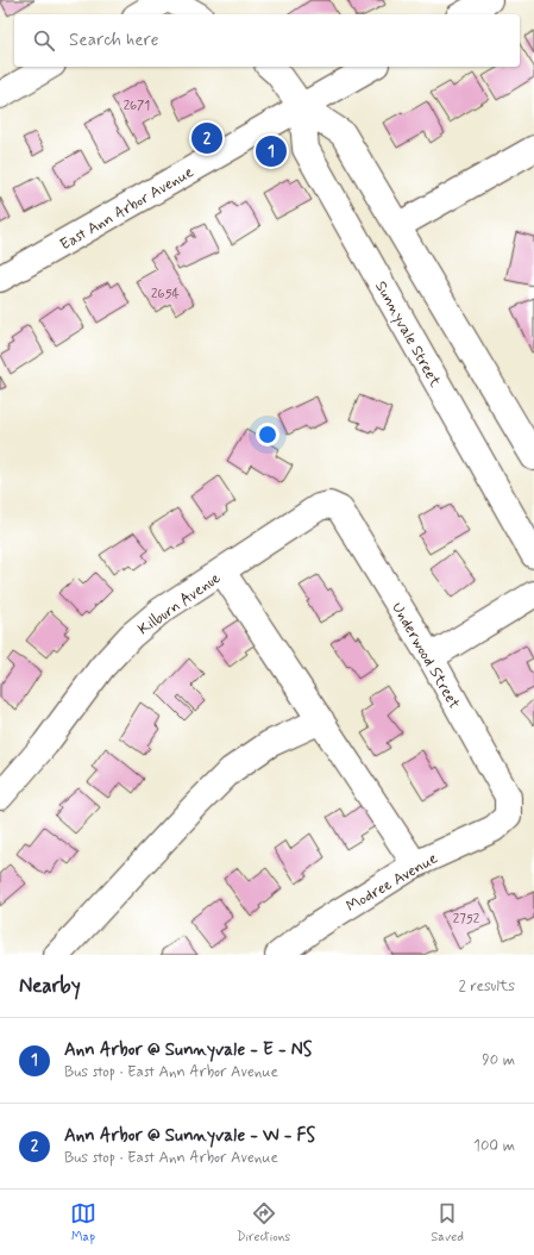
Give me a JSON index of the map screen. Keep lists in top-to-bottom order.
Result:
{
  "streets": {
    "street": [
      "East Ann Arbor Avenue",
      "Sunnyvale Street",
      "Kilburn Avenue",
      "Underwood Street",
      "Modree Avenue"
    ]
  },
  "crossings": [
    ["East Ann Arbor Avenue", "Sunnyvale Street"],
    ["Kilburn Avenue", "Underwood Street"],
    ["Underwood Street", "Modree Avenue"]
  ],
  "house_numbers": ["2671", "2654", "2752"],
  "page": {
    "search": "Search here",
    "pins": ["2", "1"],
    "heading": ["Nearby", "2 results"],
    "list": [
      {
        "mark": "1",
        "name": "Ann Arbor @ Sunnyvale - E - NS",
        "note": "Bus stop · East Ann Arbor Avenue",
        "value": "90 m"
      },
      {
        "mark": "2",
        "name": "Ann Arbor @ Sunnyvale - W - FS",
        "note": "Bus stop · East Ann Arbor Avenue",
        "value": "100 m"
      }
    ],
    "nav": ["Map", "Directions", "Saved"]
  }
}
